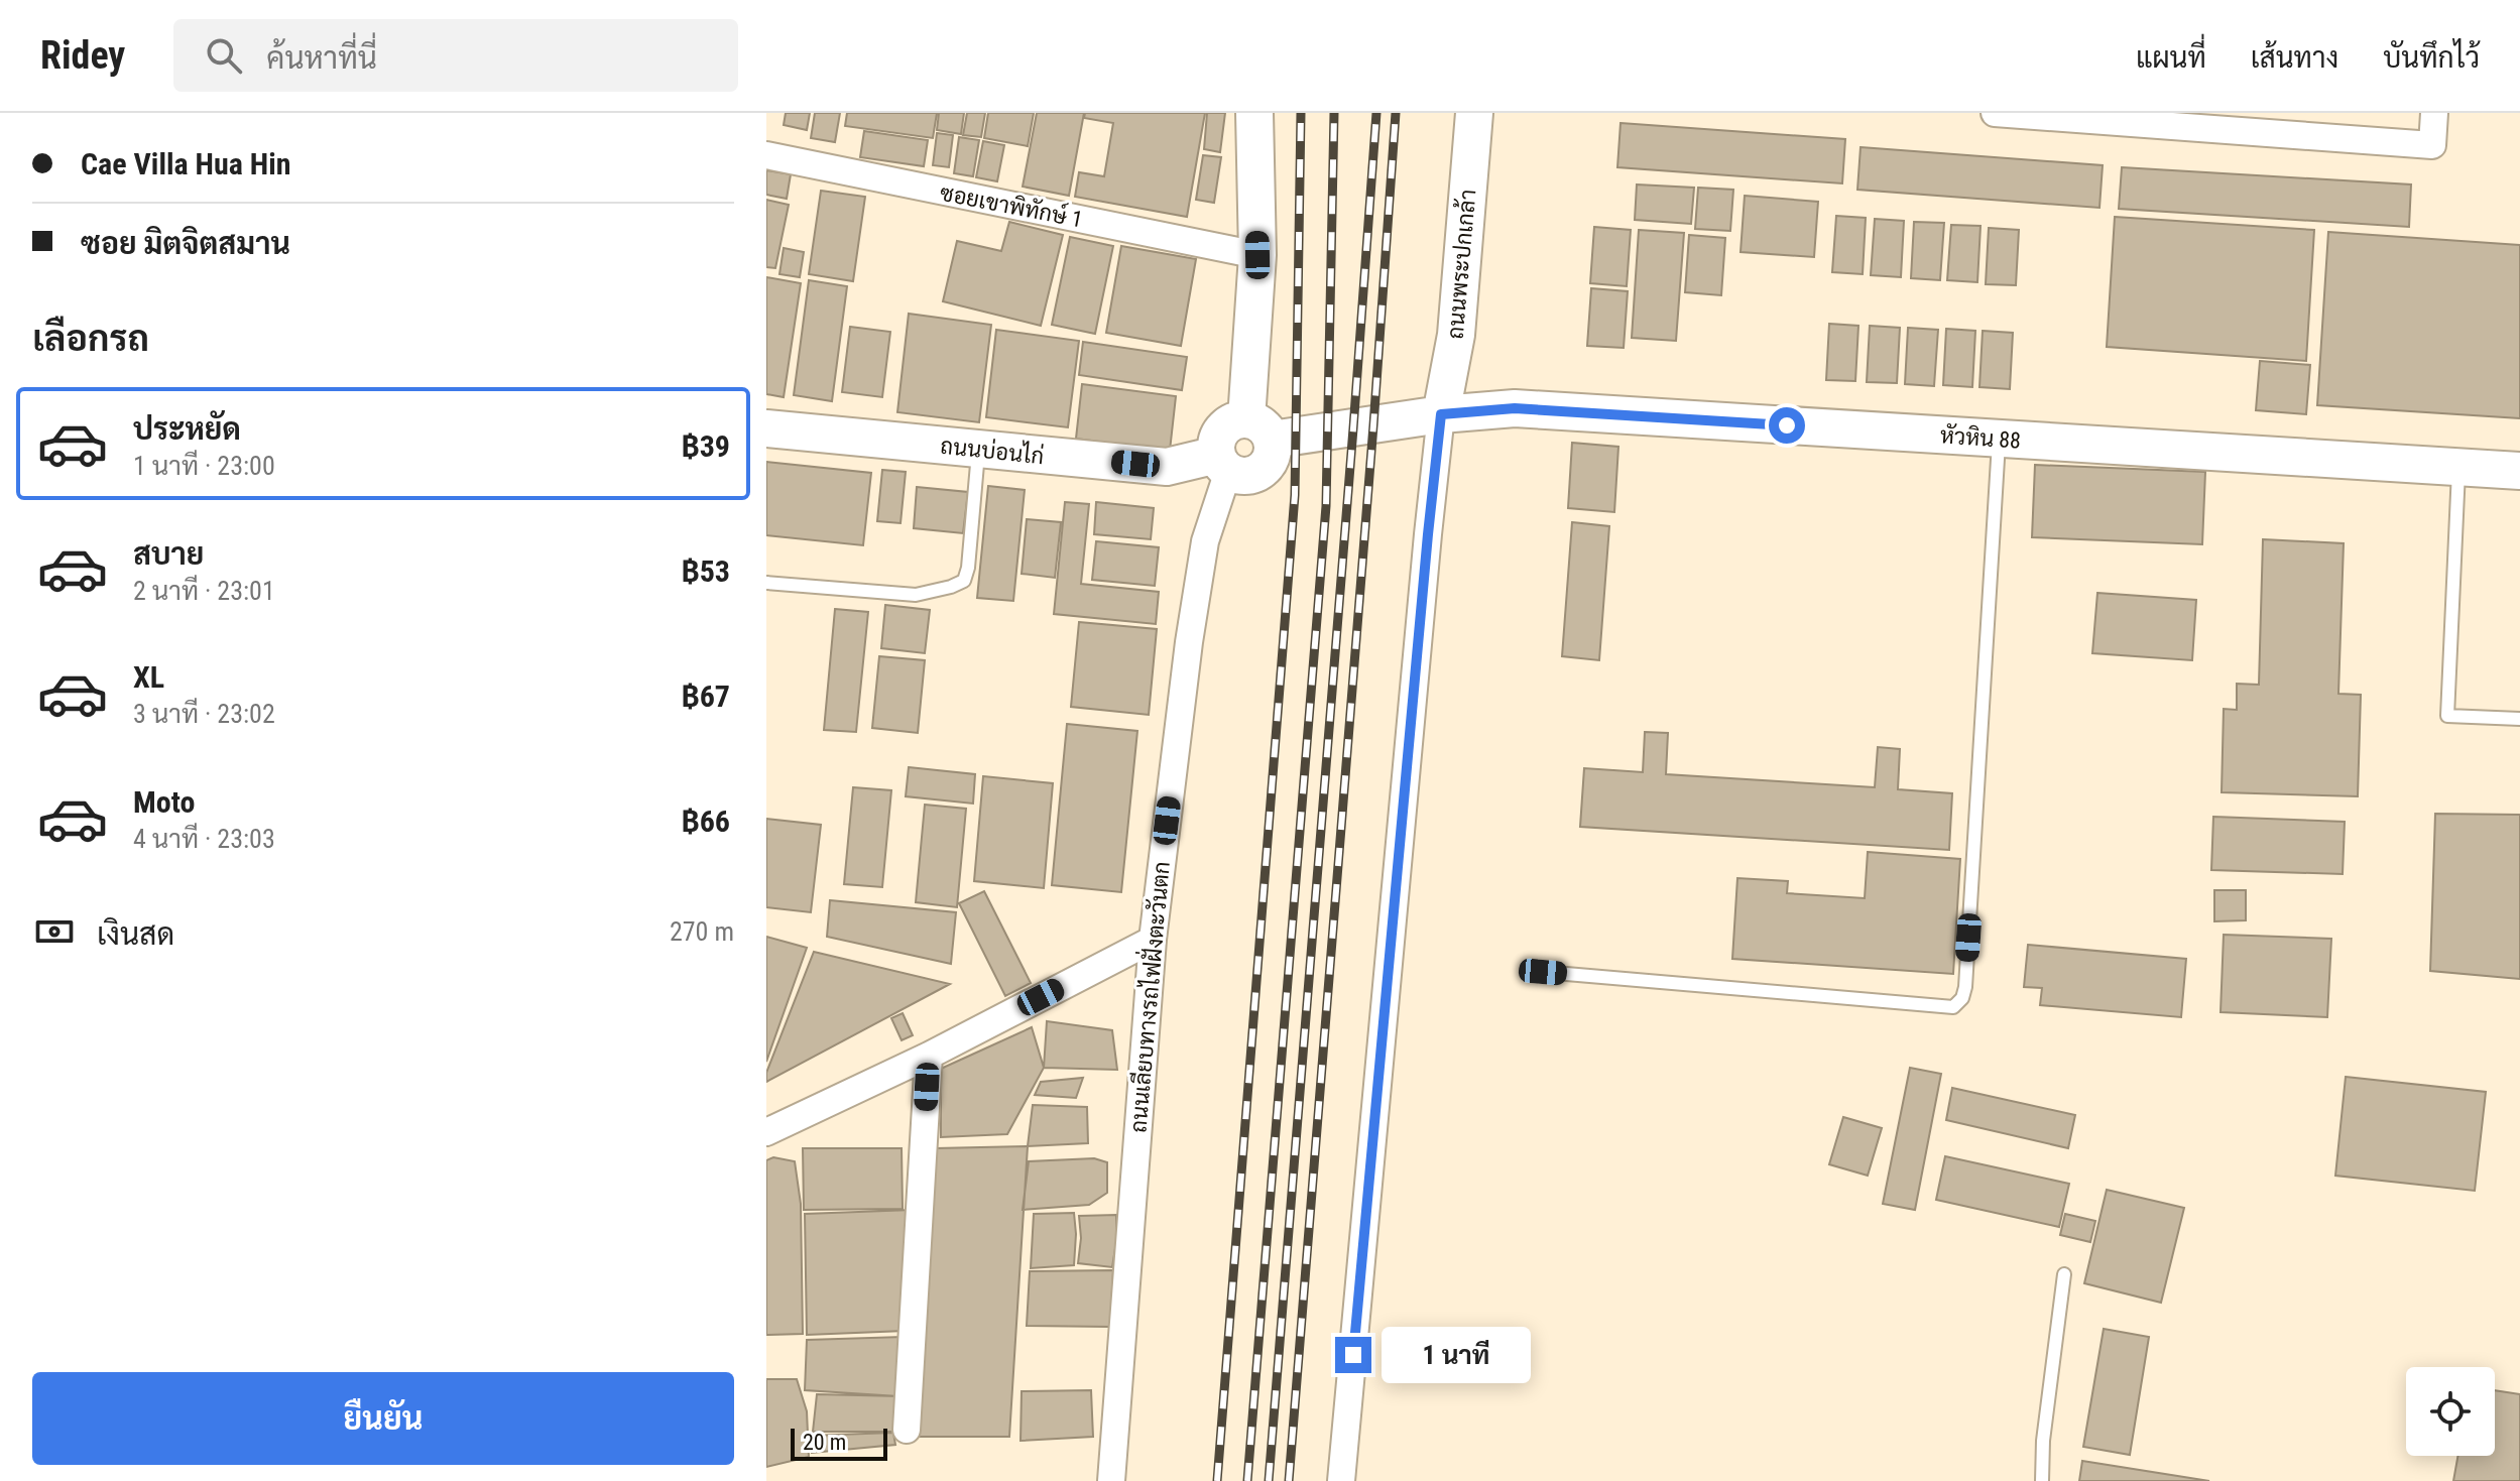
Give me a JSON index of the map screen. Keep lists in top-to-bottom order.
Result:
{
  "streets": {
    "street": [
      "ซอยเขาพิทักษ์ 1",
      "ถนนพระปกเกล้า",
      "หัวหิน 88",
      "ถนนบ่อนไก่",
      "ถนนเลียบทางรถไฟฝั่งตะวันตก"
    ]
  },
  "crossings": [
    ["ถนนพระปกเกล้า", "หัวหิน 88"],
    ["หัวหิน 88", "ถนนบ่อนไก่"],
    ["หัวหิน 88", "ถนนเลียบทางรถไฟฝั่งตะวันตก"],
    ["ถนนบ่อนไก่", "ถนนเลียบทางรถไฟฝั่งตะวันตก"]
  ],
  "scale_bar": "20 m",
  "page": {
    "header": "Ridey",
    "search": "ค้นหาที่นี่",
    "nav": ["แผนที่", "เส้นทาง", "บันทึกไว้"],
    "banner": ["Cae Villa Hua Hin", "ซอย มิตจิตสมาน"],
    "heading": "เลือกรถ",
    "list": [
      {
        "name": "ประหยัด",
        "note": "1 นาที · 23:00",
        "value": "฿39"
      },
      {
        "name": "สบาย",
        "note": "2 นาที · 23:01",
        "value": "฿53"
      },
      {
        "name": "XL",
        "note": "3 นาที · 23:02",
        "value": "฿67"
      },
      {
        "name": "Moto",
        "note": "4 นาที · 23:03",
        "value": "฿66"
      }
    ],
    "pay": ["เงินสด", "270 m"],
    "bubble": "1 นาที",
    "buttons": "ยืนยัน",
    "scale": "20 m"
  }
}
